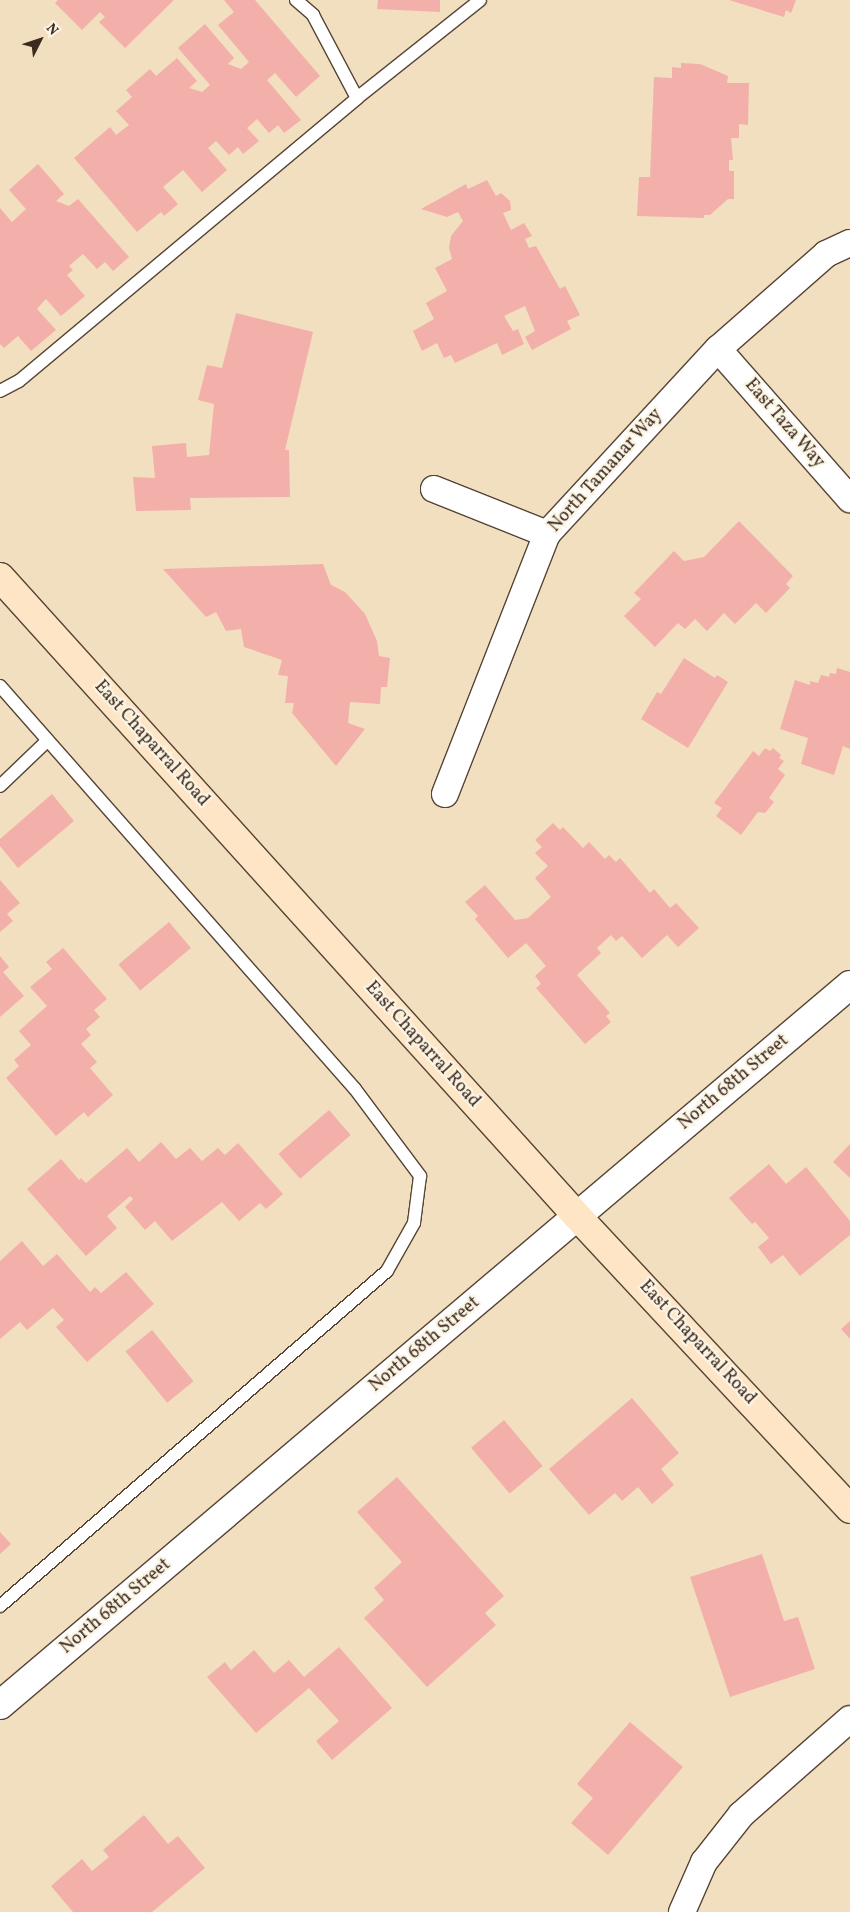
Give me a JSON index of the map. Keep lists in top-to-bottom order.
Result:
{
  "streets": {
    "main road": ["East Chaparral Road"],
    "street": ["East Taza Way", "North Tamanar Way", "North 68th Street"]
  },
  "crossings": [
    ["East Taza Way", "North Tamanar Way"],
    ["East Chaparral Road", "North 68th Street"]
  ],
  "north": "top right"
}
